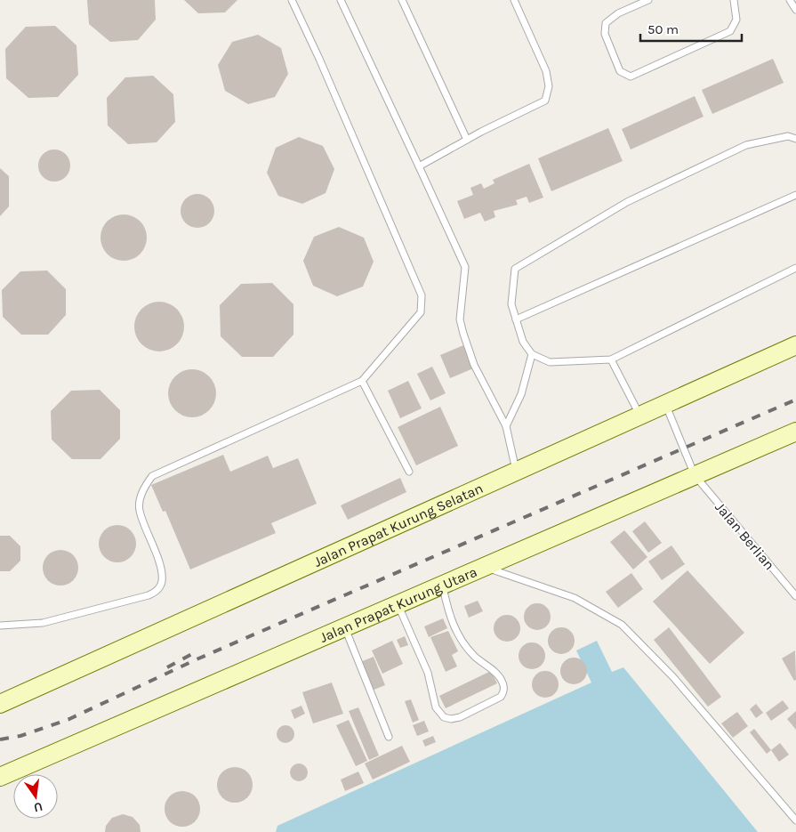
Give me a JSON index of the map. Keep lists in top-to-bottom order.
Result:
{
  "streets": {
    "street": ["Jalan Prapat Kurung Selatan", "Jalan Prapat Kurung Utara"],
    "lane": ["Jalan Berlian"]
  },
  "crossings": [
    ["Jalan Prapat Kurung Selatan", "Jalan Berlian"],
    ["Jalan Berlian", "Jalan Prapat Kurung Utara"]
  ],
  "scale_bar": "50 m",
  "north": "bottom"
}
